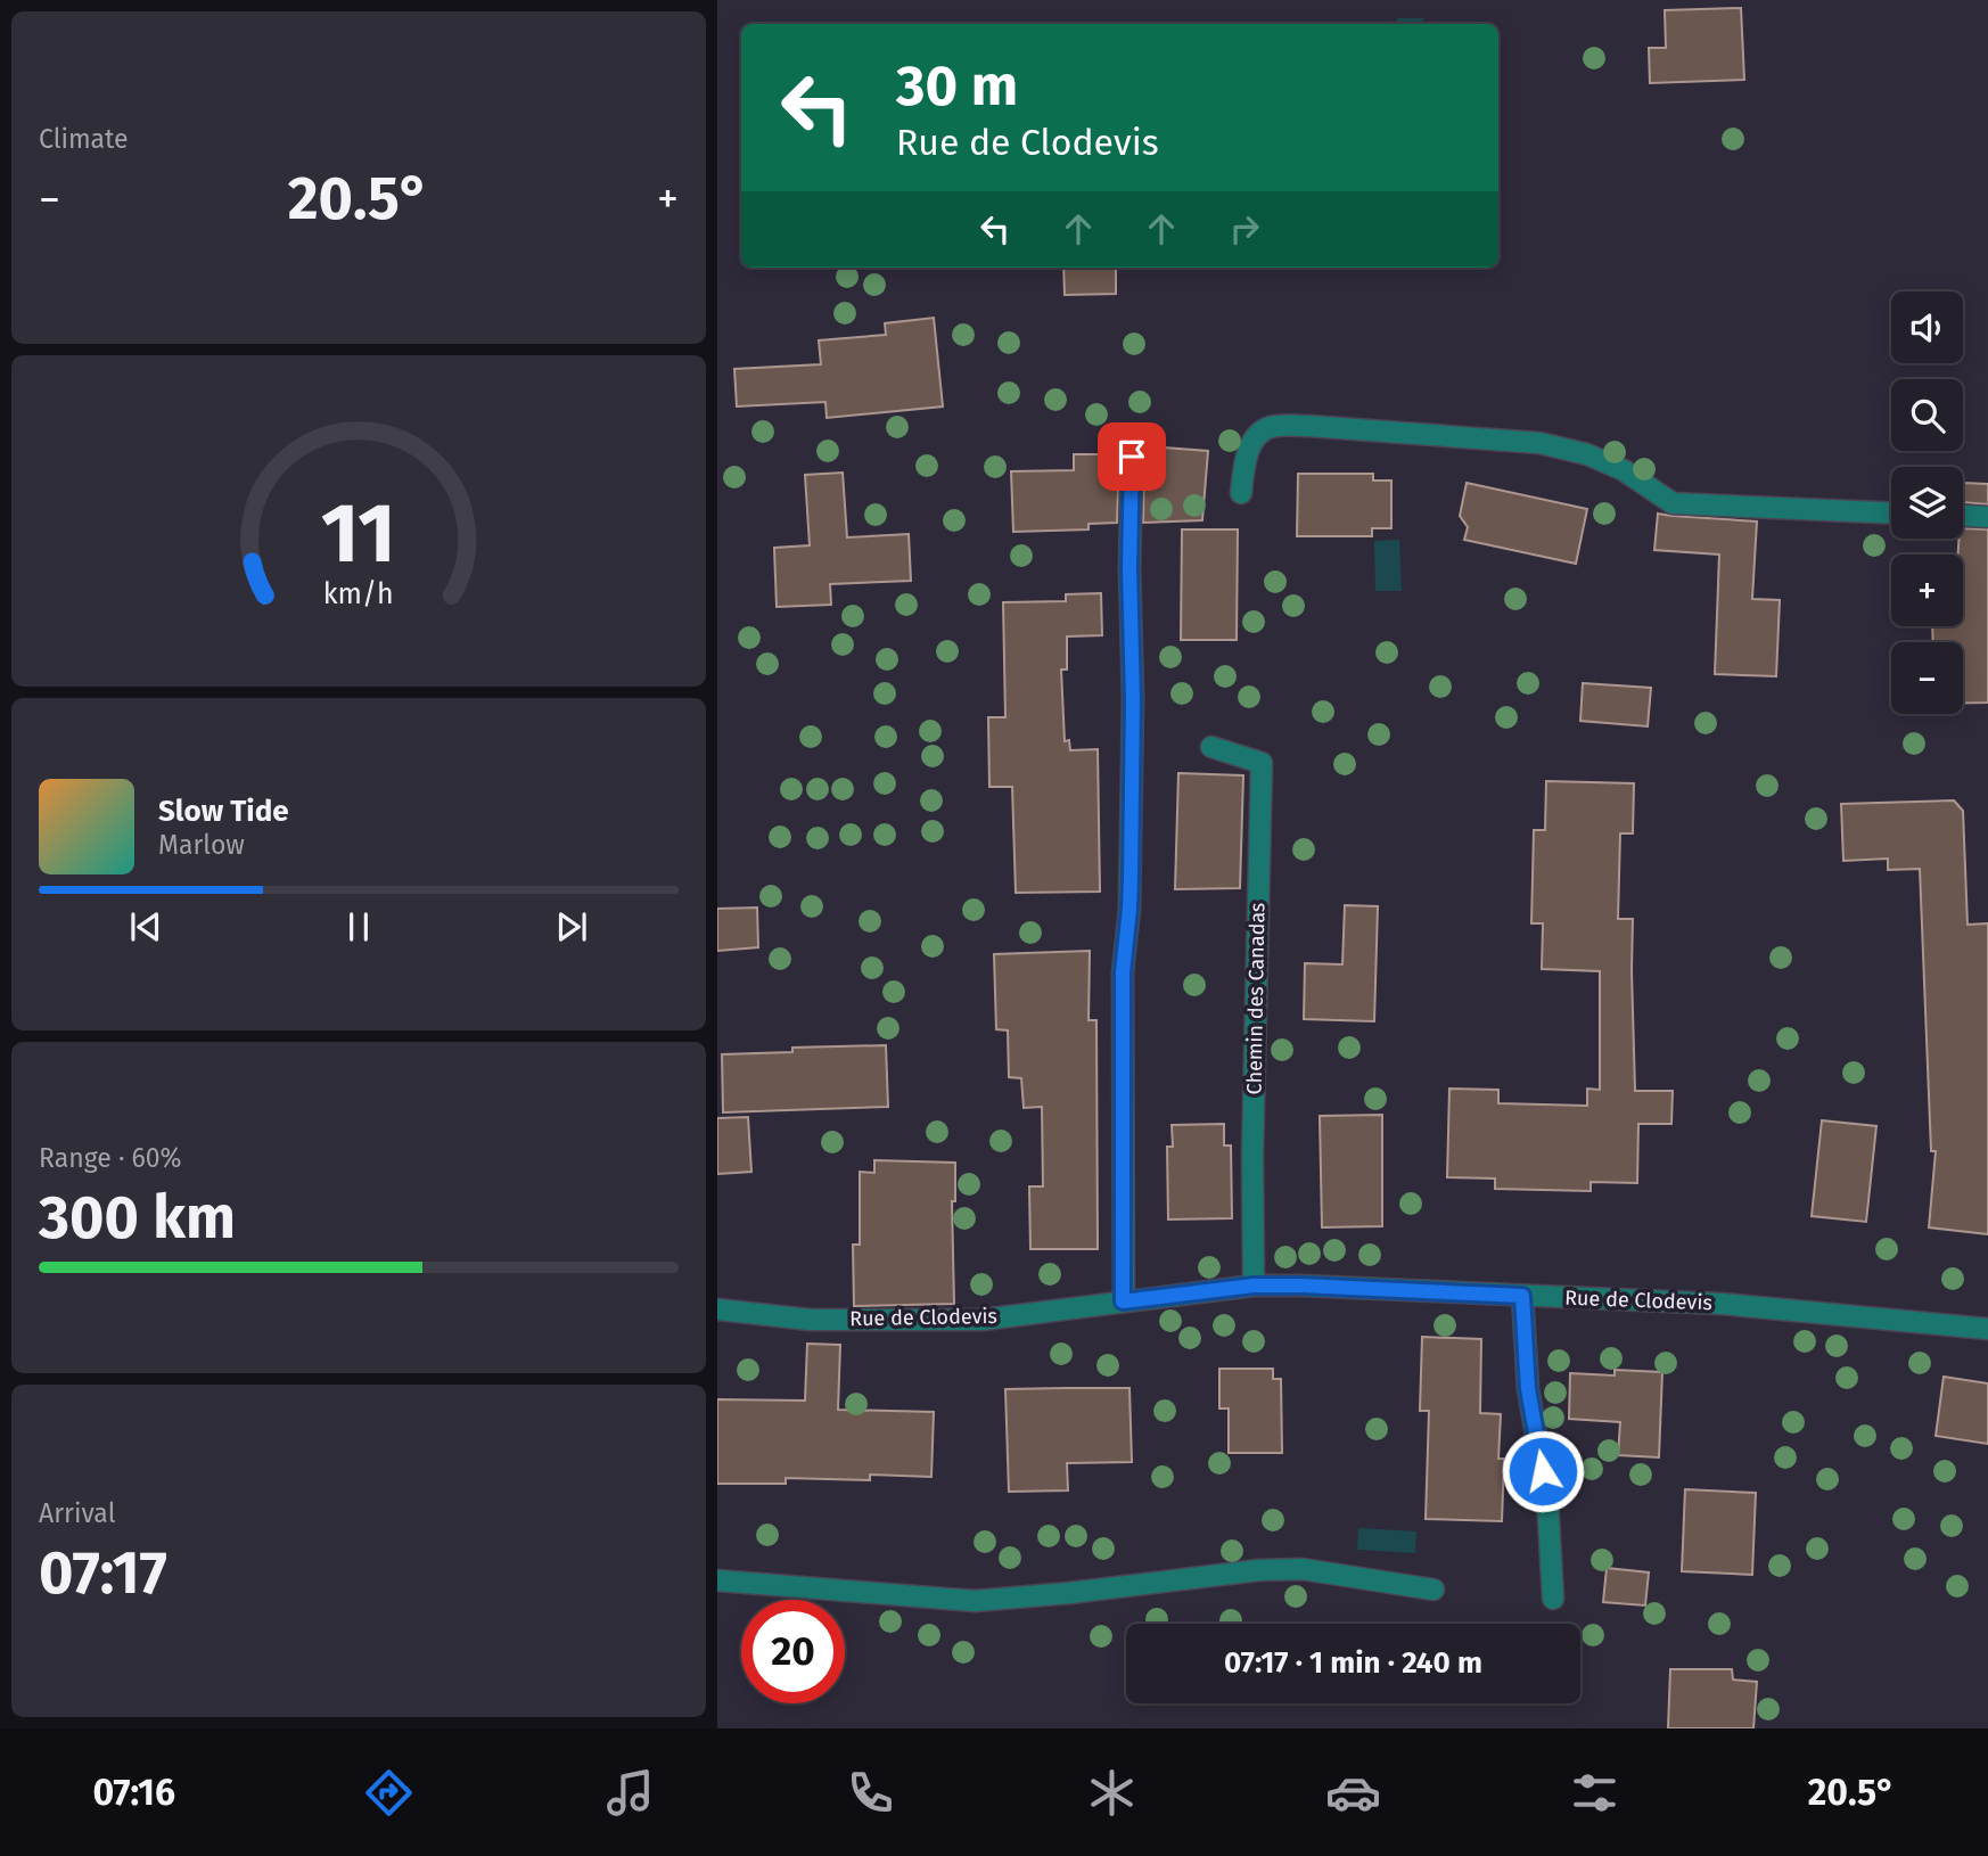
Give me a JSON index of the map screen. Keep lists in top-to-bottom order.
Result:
{
  "streets": {
    "street": ["Chemin des Canadas", "Rue de Clodevis"]
  },
  "crossings": [
    ["Chemin des Canadas", "Rue de Clodevis"]
  ],
  "page": {
    "tile": [
      "Climate",
      ["Range · 60%", "300 km"],
      ["Arrival", "07:17"]
    ],
    "turn": ["30 m", "Rue de Clodevis"],
    "heat": ["−", "20.5°", "+"],
    "map_buttons": ["+", "−"],
    "song": ["Slow Tide", "Marlow"],
    "limit": "20",
    "trip": "07:17 · 1 min · 240 m",
    "tabs": ["07:16", "20.5°"],
    "gauge": ["11", "km/h"]
  }
}
